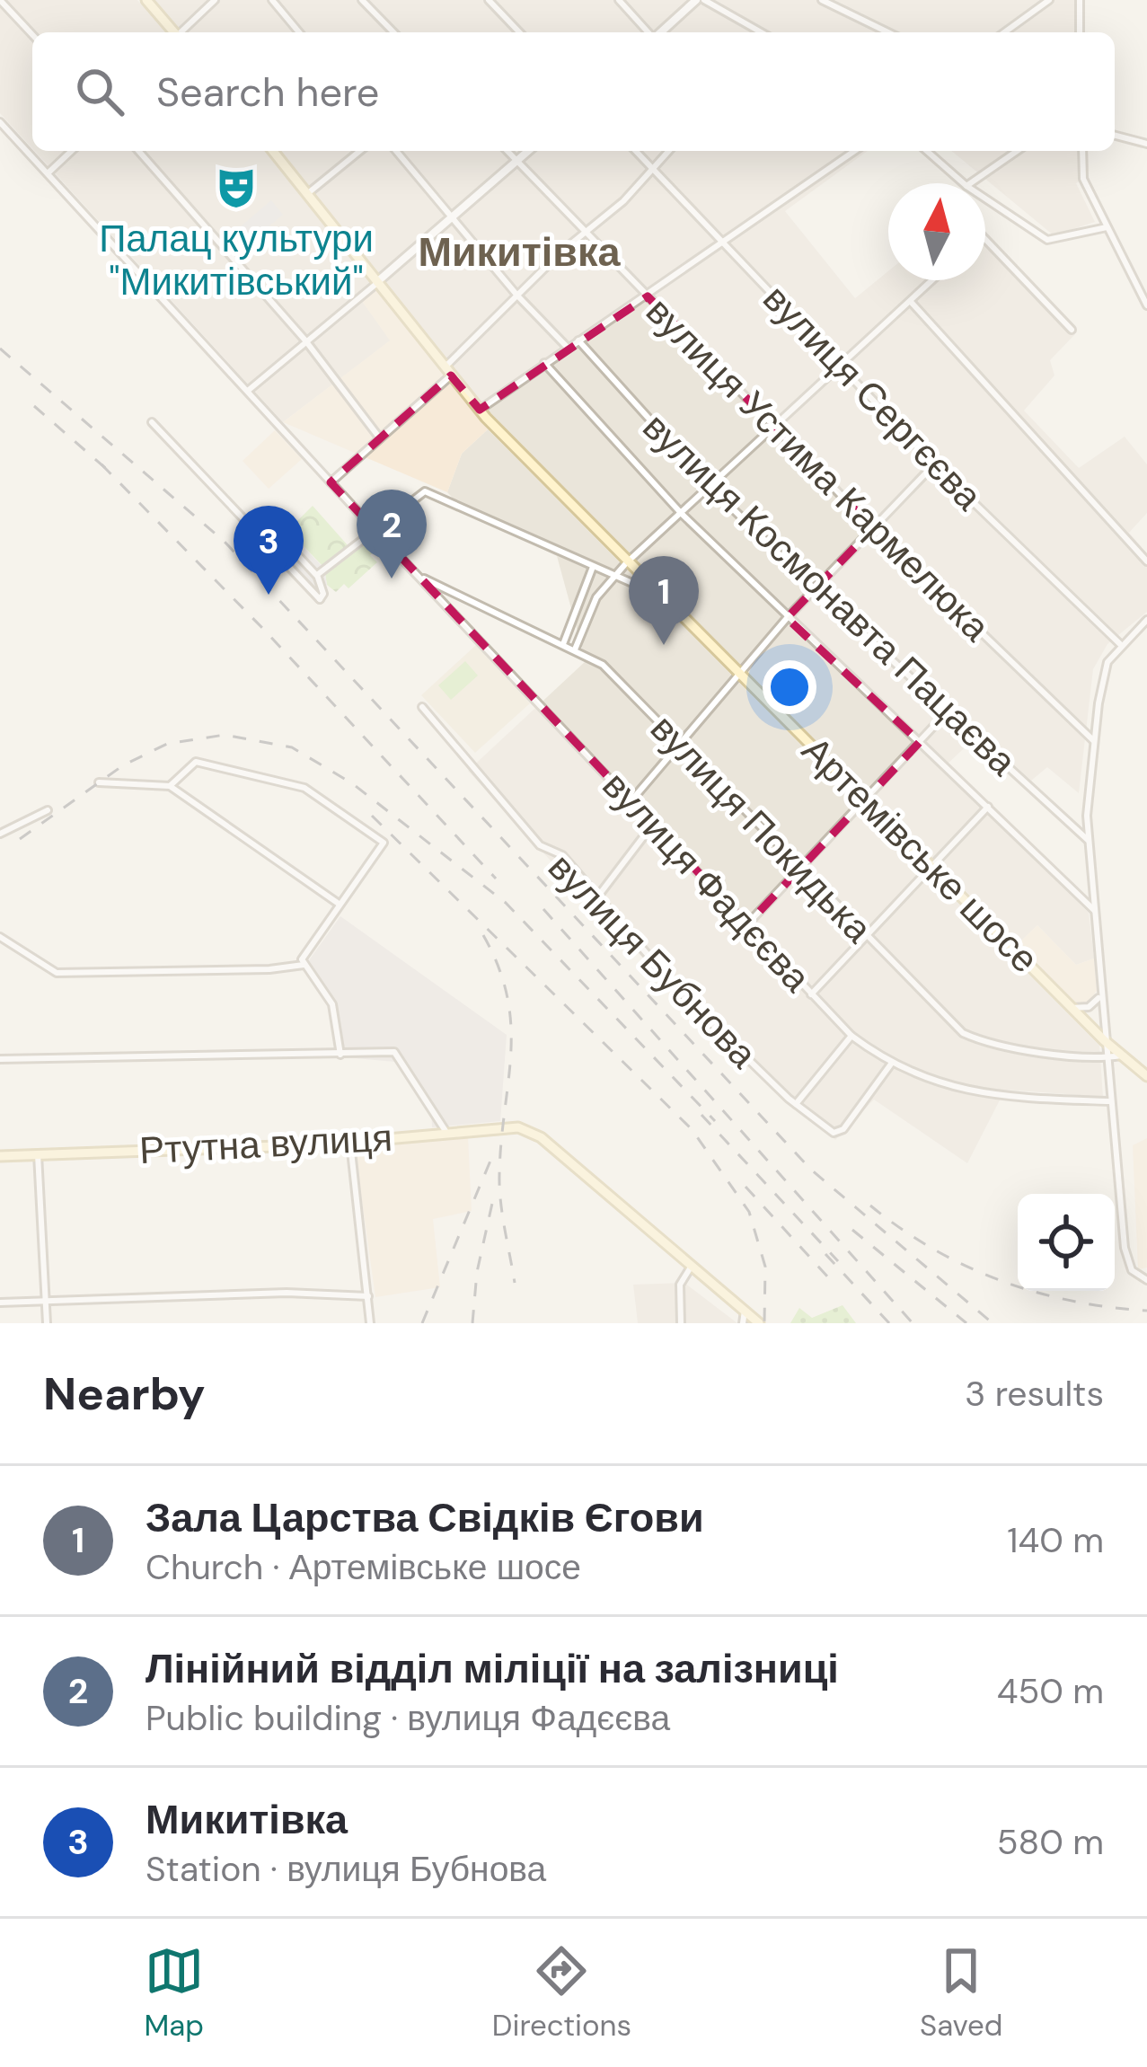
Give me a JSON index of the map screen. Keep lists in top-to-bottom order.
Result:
{
  "streets": {
    "main road": ["Артемівське шосе", "Ртутна вулиця"],
    "street": [
      "вулиця Сергєєва",
      "вулиця Устима Кармелюка",
      "вулиця Космонавта Пацаєва",
      "вулиця Покидька",
      "вулиця Фадєєва",
      "вулиця Бубнова"
    ]
  },
  "crossings": [
    ["вулиця Покидька", "Артемівське шосе"],
    ["вулиця Покидька", "вулиця Фадєєва"],
    ["вулиця Фадєєва", "вулиця Бубнова"]
  ],
  "districts": ["Микитівка"],
  "places": {
    "theatre": ["Палац культури \"Микитівський\""]
  },
  "north": "top",
  "page": {
    "search": "Search here",
    "pins": ["2", "3", "1"],
    "heading": ["Nearby", "3 results"],
    "list": [
      {
        "mark": "1",
        "name": "Зала Царства Свідків Єгови",
        "note": "Church · Артемівське шосе",
        "value": "140 m"
      },
      {
        "mark": "2",
        "name": "Лінійний відділ міліції на залізниці",
        "note": "Public building · вулиця Фадєєва",
        "value": "450 m"
      },
      {
        "mark": "3",
        "name": "Микитівка",
        "note": "Station · вулиця Бубнова",
        "value": "580 m"
      }
    ],
    "nav": ["Map", "Directions", "Saved"]
  }
}
